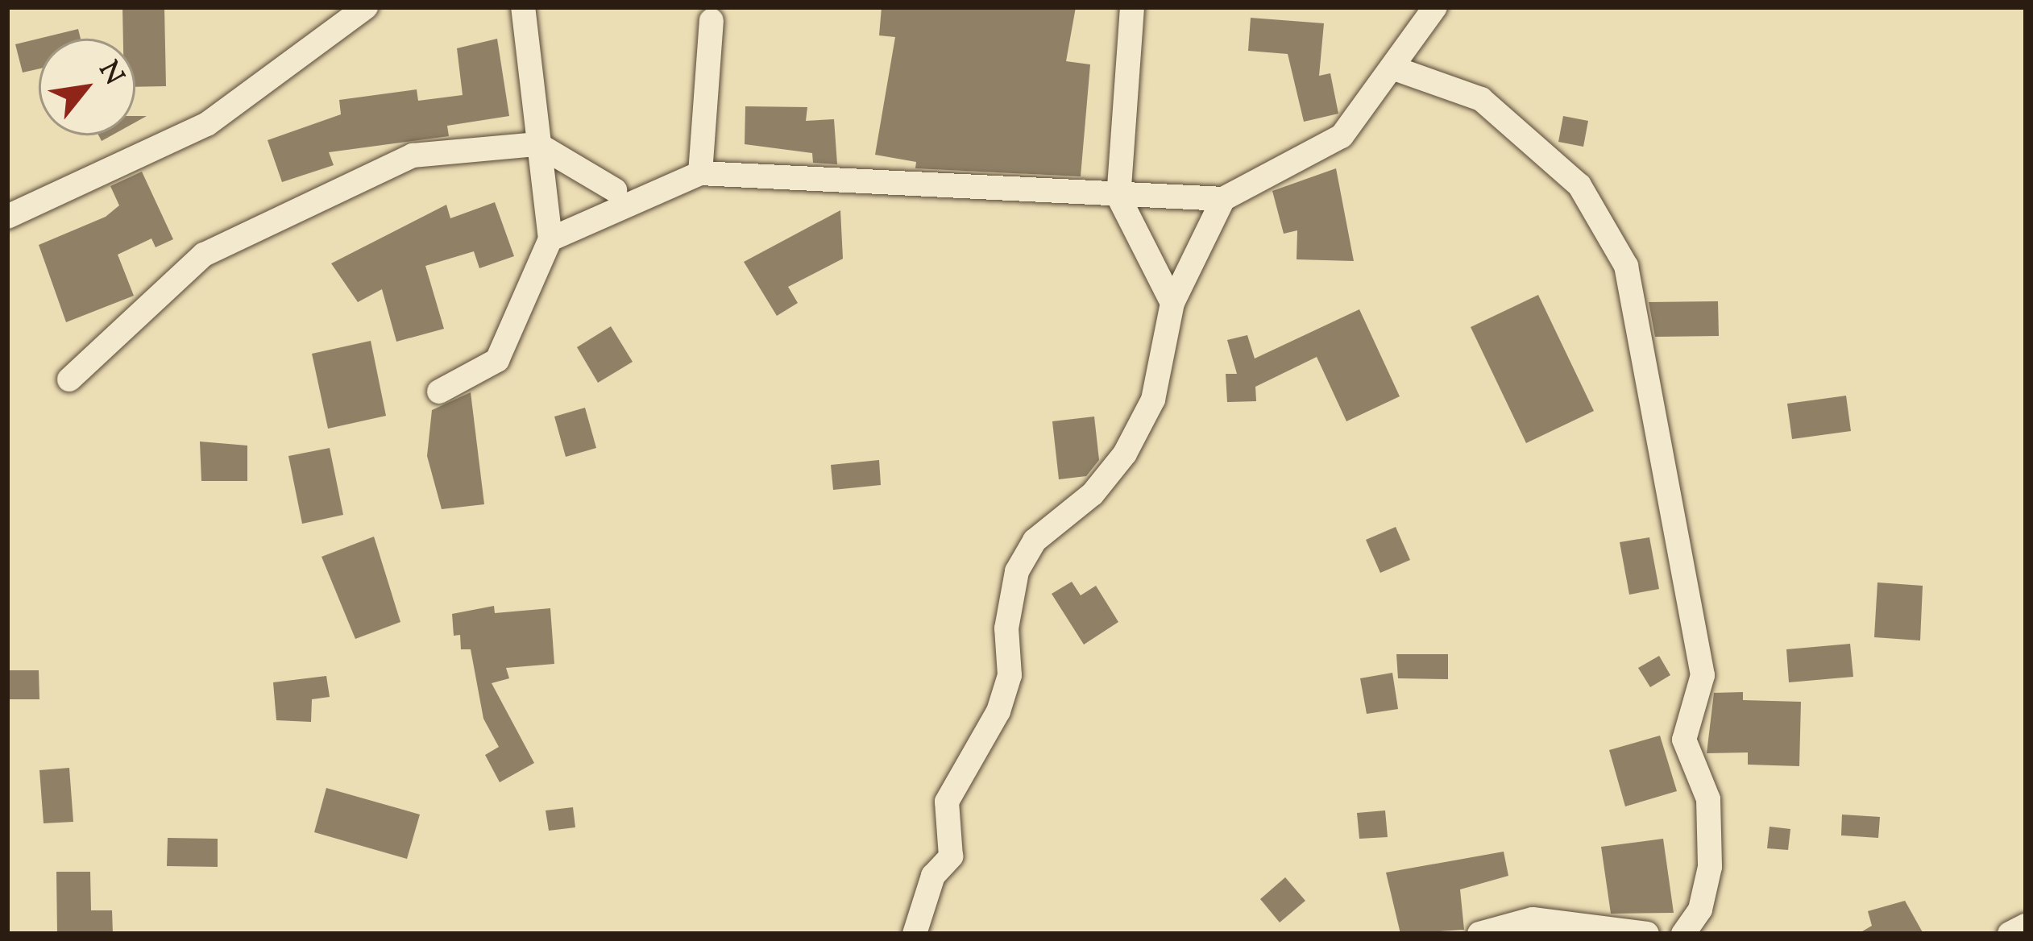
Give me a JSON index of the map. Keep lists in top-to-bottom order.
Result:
{
  "north": "top right"
}
